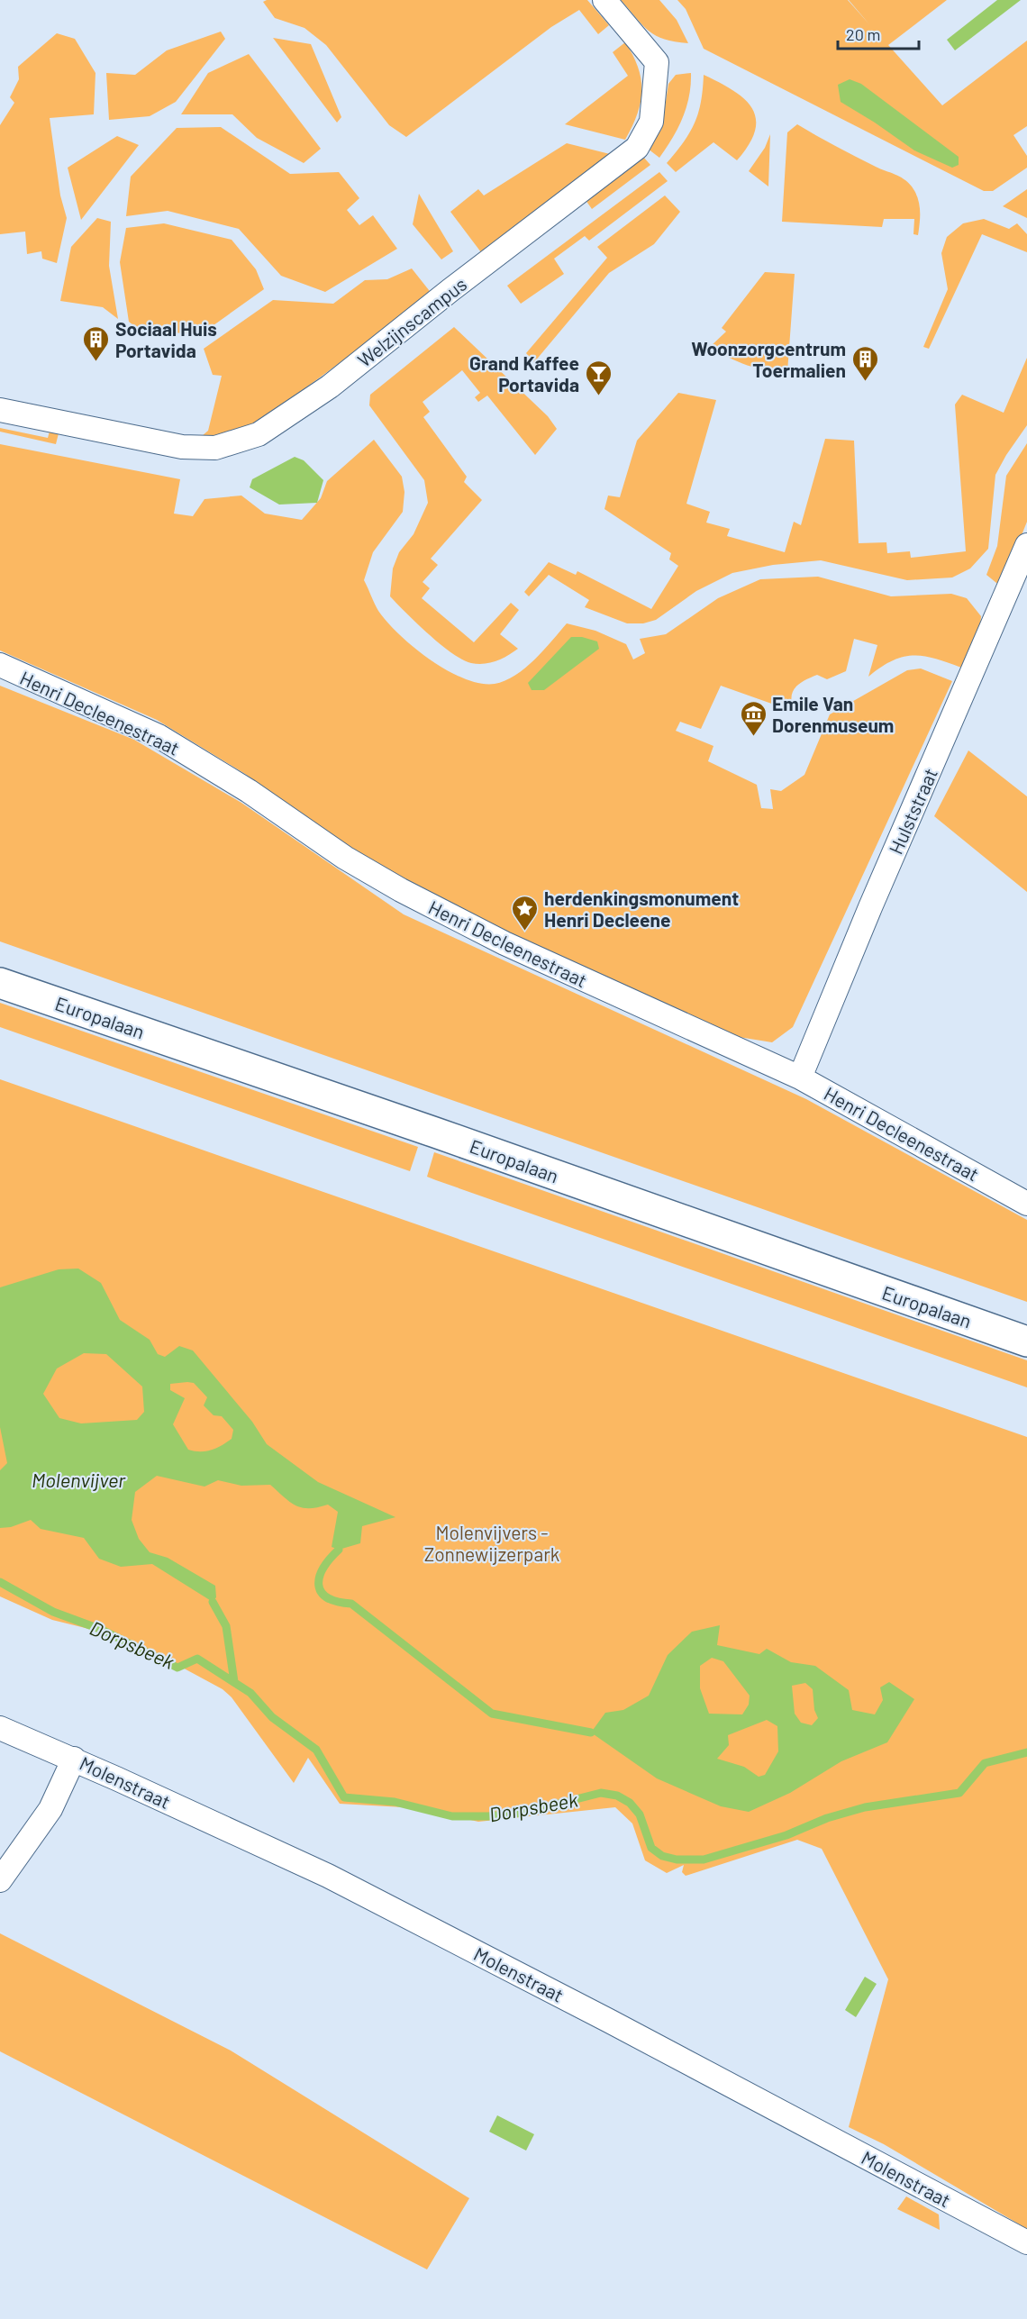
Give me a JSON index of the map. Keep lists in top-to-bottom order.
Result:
{
  "streets": {
    "main road": ["Europalaan"],
    "street": [
      "Welzijnscampus",
      "Henri Decleenestraat",
      "Hulststraat",
      "Molenstraat"
    ]
  },
  "crossings": [
    ["Henri Decleenestraat", "Hulststraat"]
  ],
  "water": ["Molenvijver", "Dorpsbeek"],
  "parks": ["Molenvijvers - Zonnewijzerpark"],
  "places": {
    "building": ["Sociaal Huis Portavida", "Woonzorgcentrum Toermalien"],
    "bar": ["Grand Kaffee Portavida"],
    "museum": ["Emile Van Dorenmuseum"],
    "place": ["herdenkingsmonument Henri Decleene"]
  },
  "scale_bar": "20 m"
}
